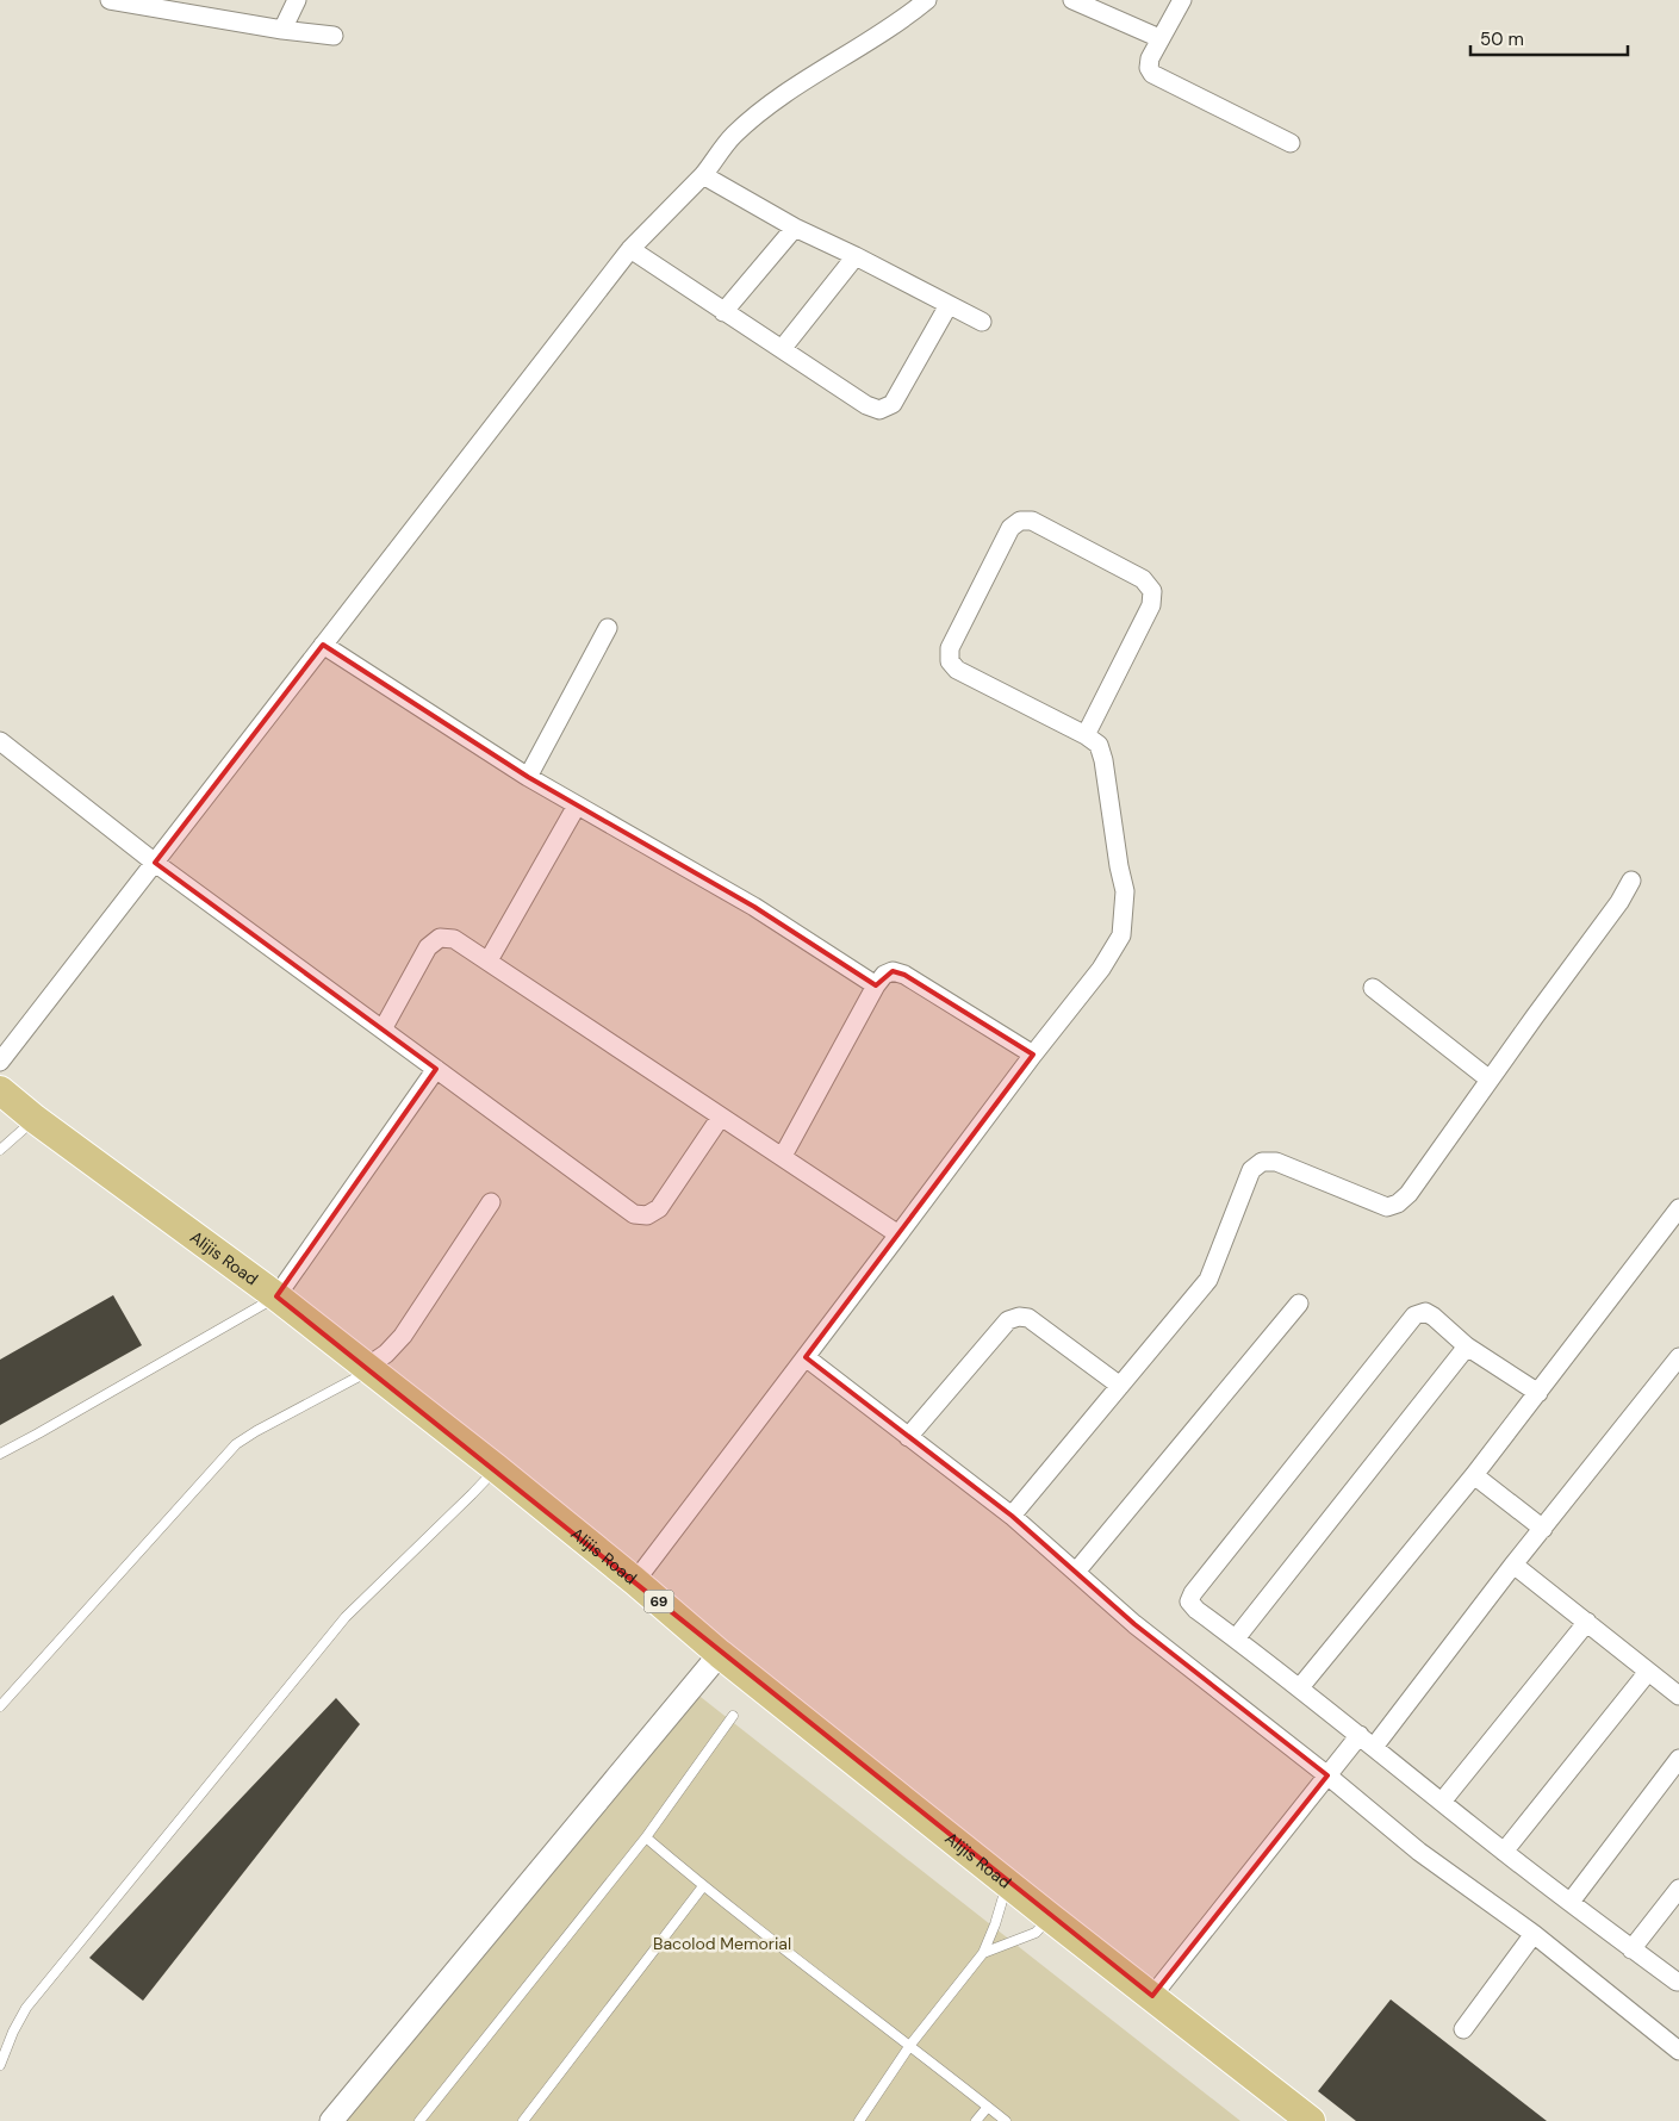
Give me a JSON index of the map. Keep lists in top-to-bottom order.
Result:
{
  "streets": {
    "main road": ["Alijis Road", "69"]
  },
  "parks": ["Bacolod Memorial"],
  "scale_bar": "50 m"
}
